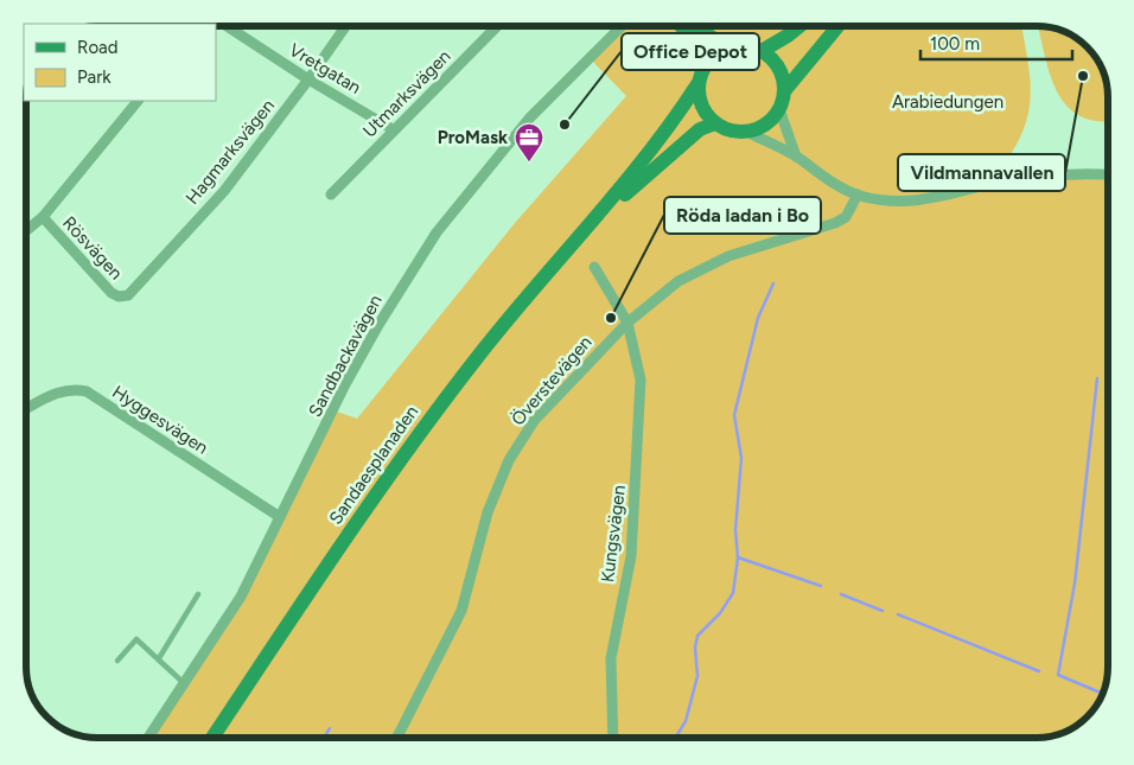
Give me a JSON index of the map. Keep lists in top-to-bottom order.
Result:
{
  "streets": {
    "main road": ["Sandaesplanaden"],
    "street": [
      "Vretgatan",
      "Utmarksvägen",
      "Hagmarksvägen",
      "Rösvägen",
      "Sandbackavägen",
      "Överstevägen",
      "Hyggesvägen",
      "Kungsvägen"
    ]
  },
  "crossings": [
    ["Vretgatan", "Utmarksvägen"],
    ["Vretgatan", "Hagmarksvägen"],
    ["Hagmarksvägen", "Rösvägen"],
    ["Sandbackavägen", "Hyggesvägen"],
    ["Överstevägen", "Kungsvägen"]
  ],
  "parks": ["Arabiedungen"],
  "places": {
    "other": ["Vildmannavallen", "Office Depot", "Röda ladan i Bo"],
    "office": ["ProMask"]
  },
  "legend": ["Road", "Park"],
  "scale_bar": "100 m"
}
